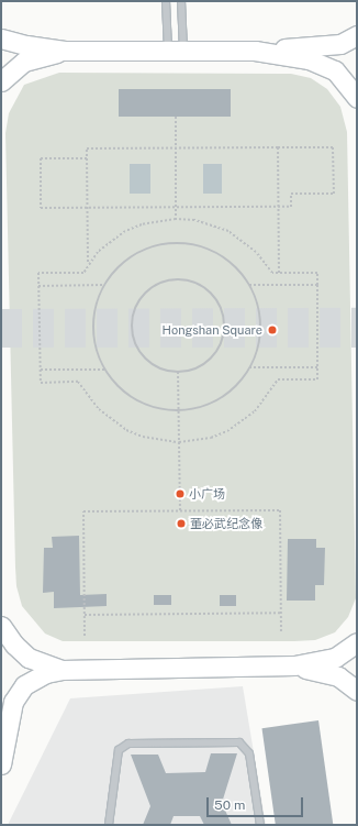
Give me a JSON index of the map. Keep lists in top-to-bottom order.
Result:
{
  "places": ["Hongshan Square", "小广场", "董必武纪念像"],
  "scale_bar": "50 m"
}
